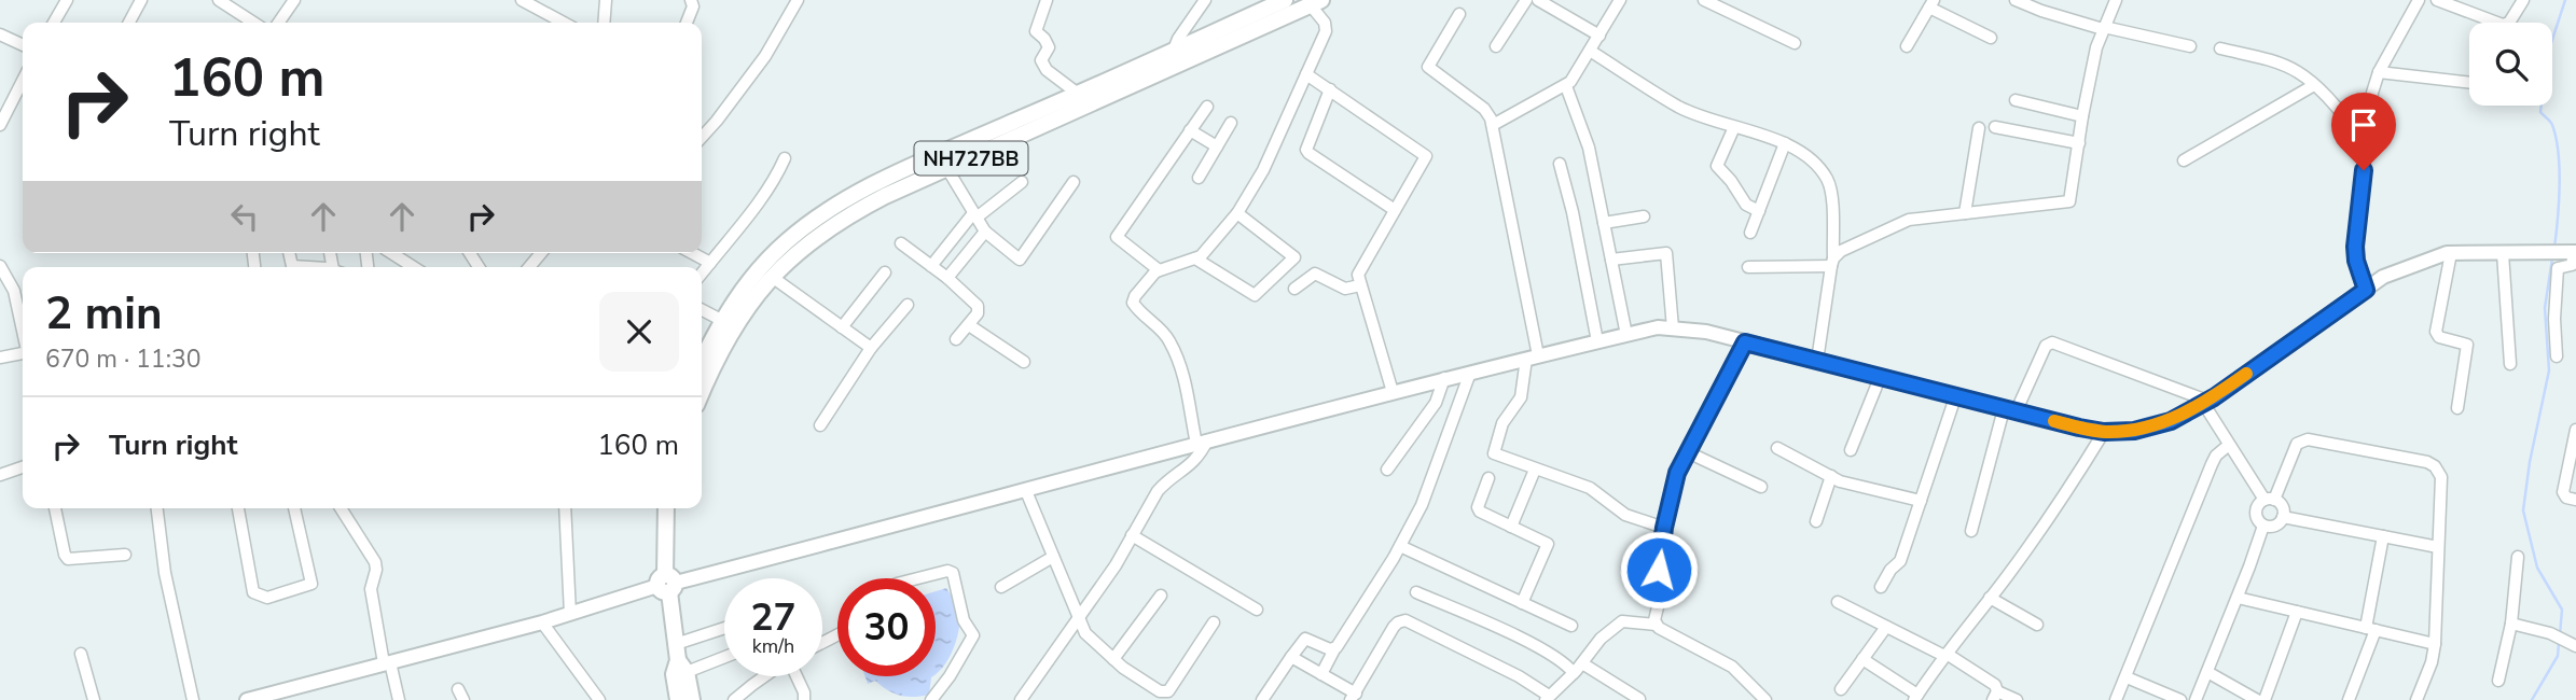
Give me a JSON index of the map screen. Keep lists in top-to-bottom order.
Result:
{
  "streets": {
    "highway": ["NH727BB"]
  },
  "page": {
    "turn": ["160 m", "Turn right"],
    "heading": ["2 min", "670 m · 11:30"],
    "list": [
      {
        "name": "Turn right",
        "value": "160 m"
      }
    ],
    "speed": "27 km/h",
    "limit": "30"
  }
}
